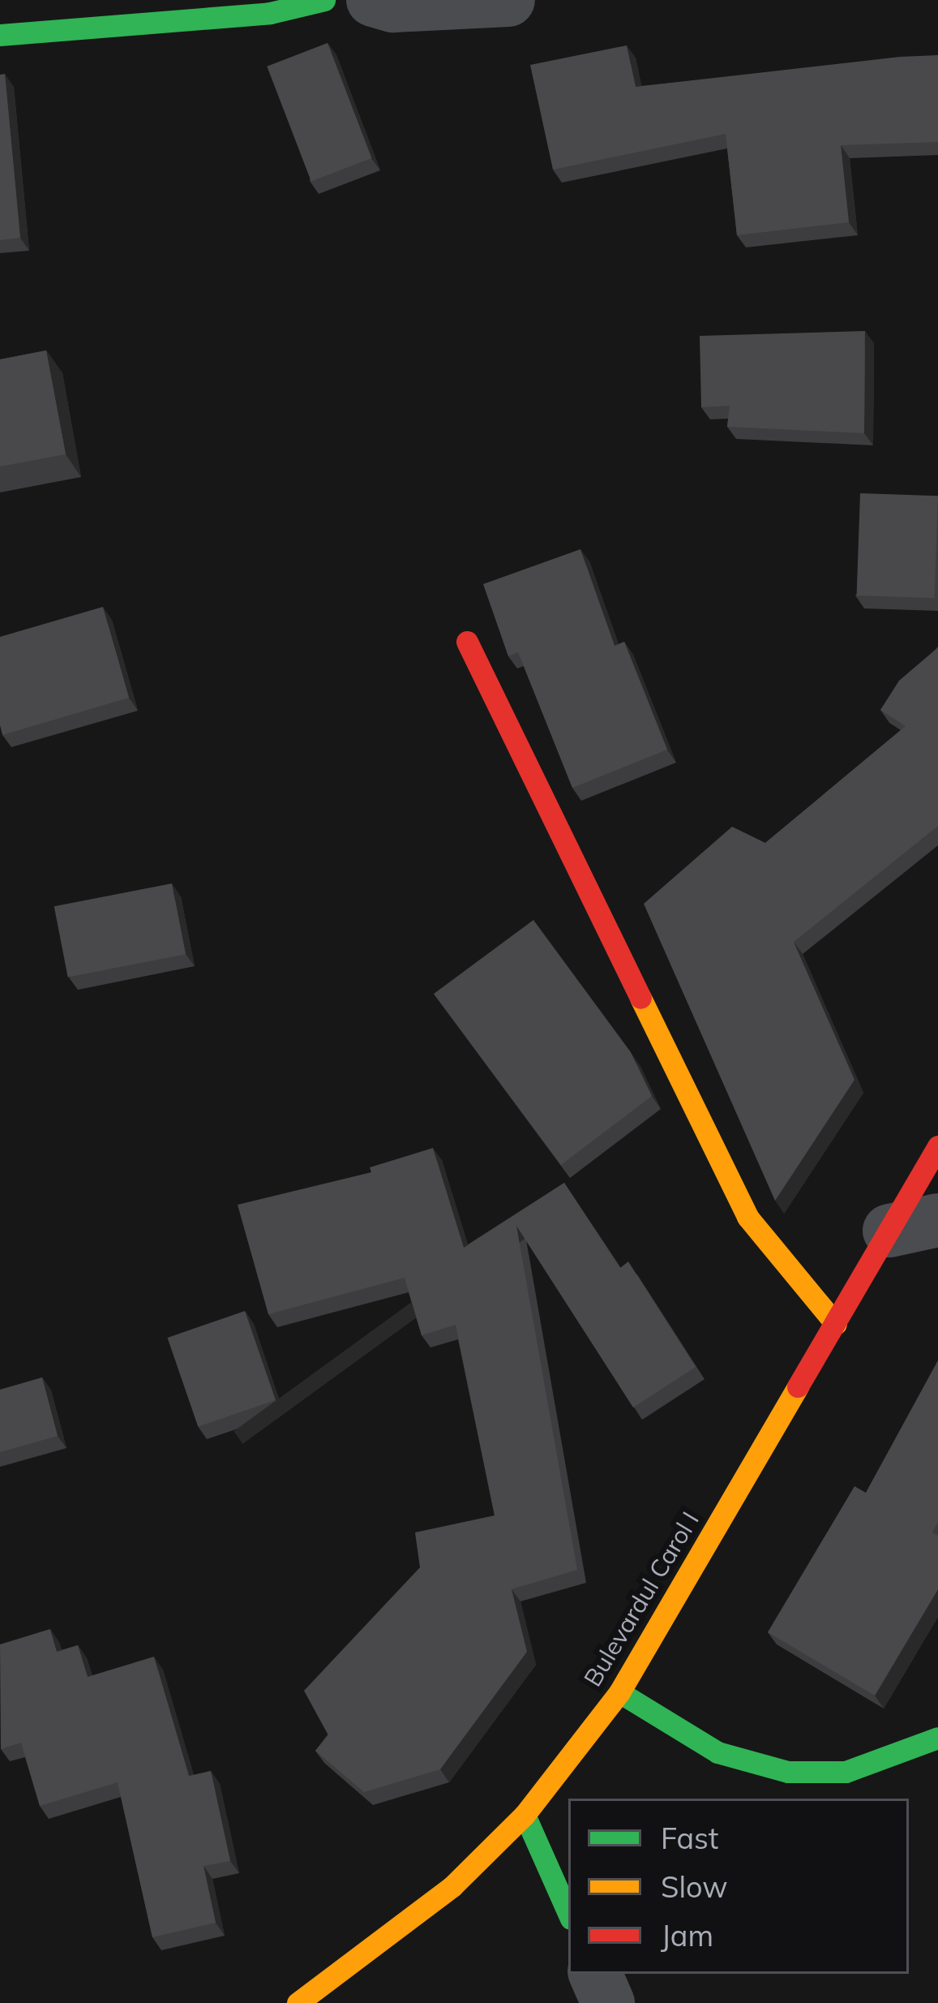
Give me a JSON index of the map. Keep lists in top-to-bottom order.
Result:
{
  "streets": {
    "street": ["Bulevardul Carol I"]
  },
  "legend": ["Fast", "Slow", "Jam"]
}
